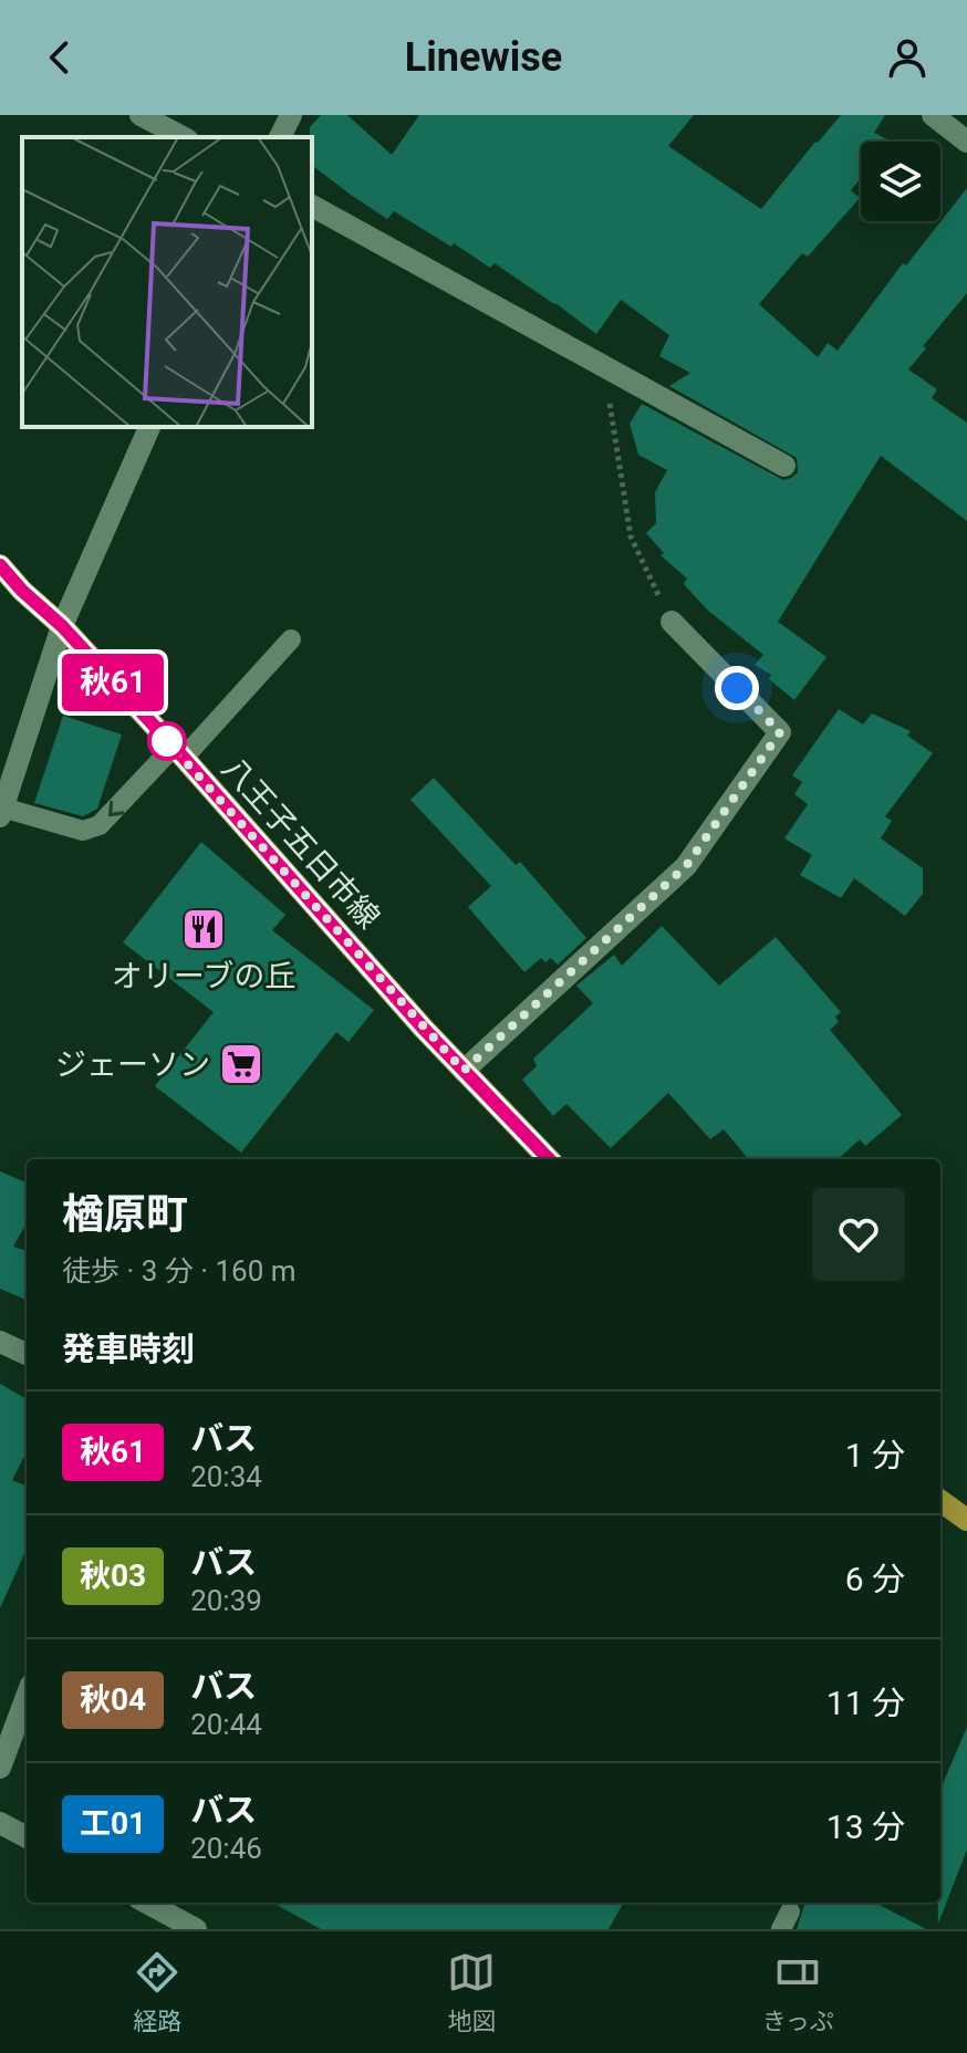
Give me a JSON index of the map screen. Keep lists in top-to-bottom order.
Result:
{
  "streets": {
    "main road": ["八王子五日市線"]
  },
  "places": {
    "restaurant": ["オリーブの丘"],
    "supermarket": ["ジェーソン"]
  },
  "lines": ["bus line 秋61"],
  "page": {
    "header": "Linewise",
    "on_map": "秋61",
    "heading": [
      ["楢原町", "徒歩 · 3 分 · 160 m"],
      "発車時刻"
    ],
    "list": [
      {
        "mark": "秋61",
        "name": "バス",
        "note": "20:34",
        "value": "1 分"
      },
      {
        "mark": "秋03",
        "name": "バス",
        "note": "20:39",
        "value": "6 分"
      },
      {
        "mark": "秋04",
        "name": "バス",
        "note": "20:44",
        "value": "11 分"
      },
      {
        "mark": "工01",
        "name": "バス",
        "note": "20:46",
        "value": "13 分"
      }
    ],
    "tabs": ["経路", "地図", "きっぷ"]
  }
}
